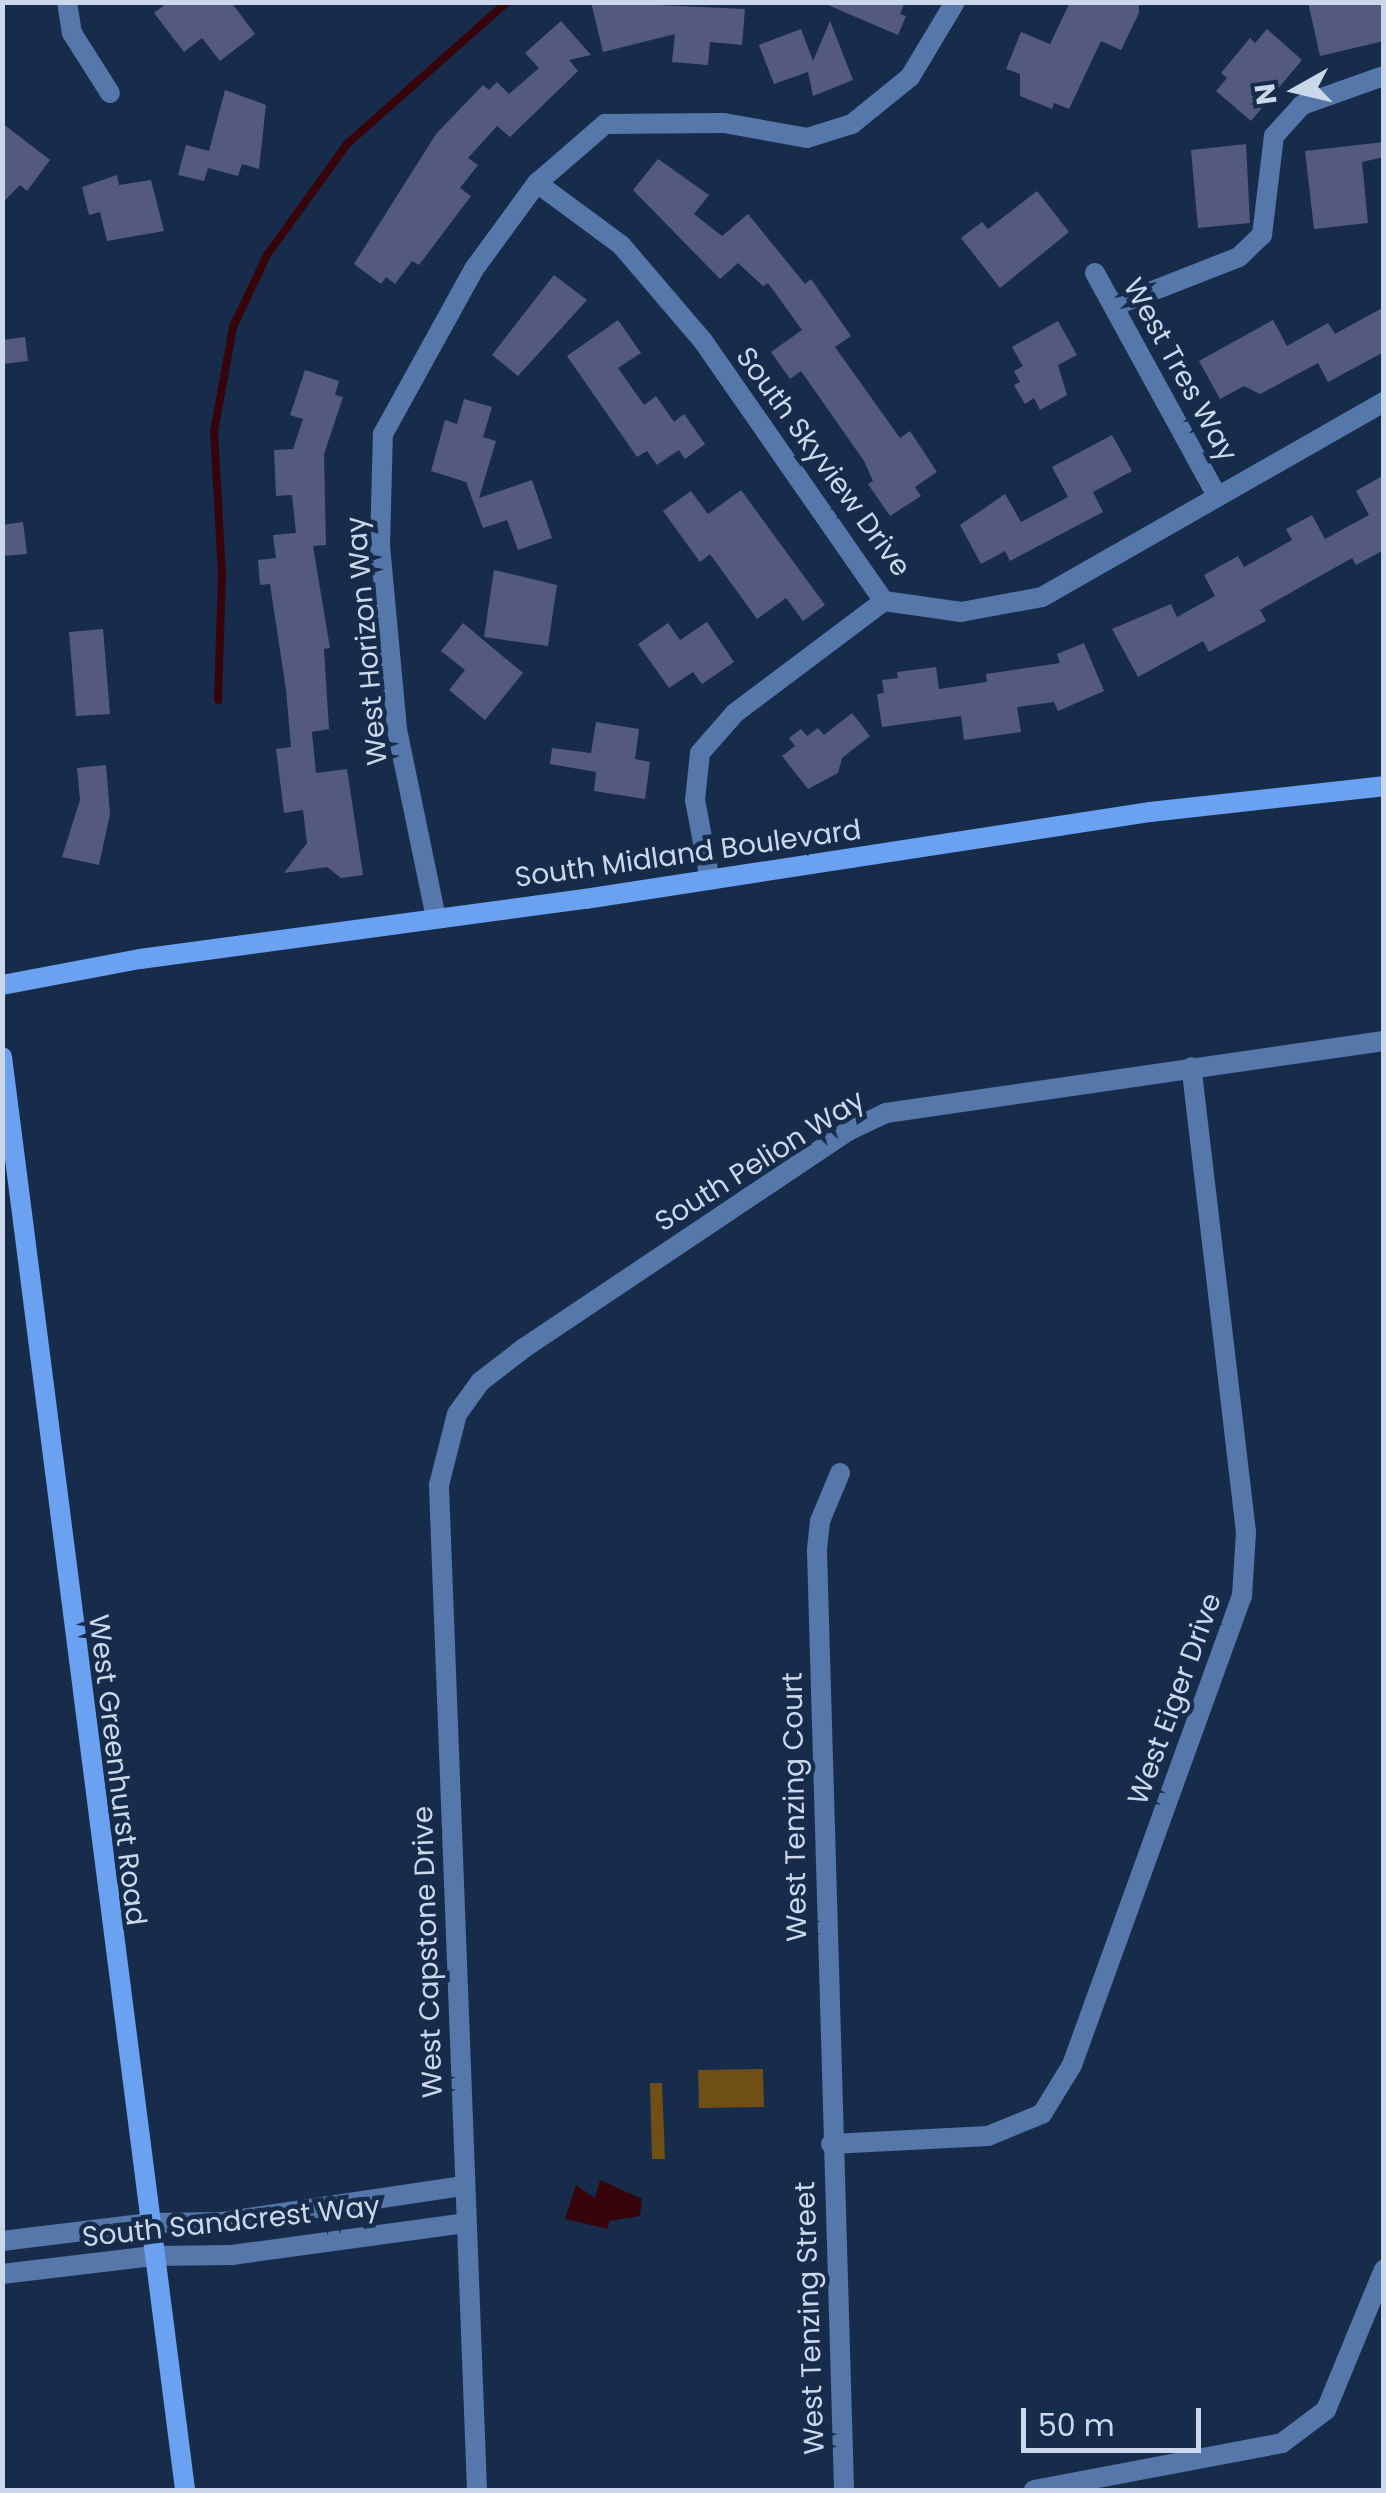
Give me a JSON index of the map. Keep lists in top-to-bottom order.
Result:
{
  "streets": {
    "main road": ["South Midland Boulevard", "West Greenhurst Road"],
    "street": [
      "West Tres Way",
      "South Skyview Drive",
      "West Horizon Way",
      "South Pelion Way",
      "West Eiger Drive",
      "West Tenzing Court",
      "West Capstone Drive",
      "South Sandcrest Way",
      "West Tenzing Street"
    ]
  },
  "crossings": [
    ["West Tres Way", "South Skyview Drive"],
    ["South Skyview Drive", "West Horizon Way"],
    ["West Horizon Way", "South Midland Boulevard"],
    ["South Pelion Way", "West Eiger Drive"],
    ["South Pelion Way", "West Capstone Drive"],
    ["West Eiger Drive", "West Tenzing Court"],
    ["West Eiger Drive", "West Tenzing Street"],
    ["West Greenhurst Road", "South Sandcrest Way"],
    ["West Tenzing Court", "West Tenzing Street"],
    ["West Capstone Drive", "South Sandcrest Way"]
  ],
  "scale_bar": "50 m",
  "north": "left"
}
